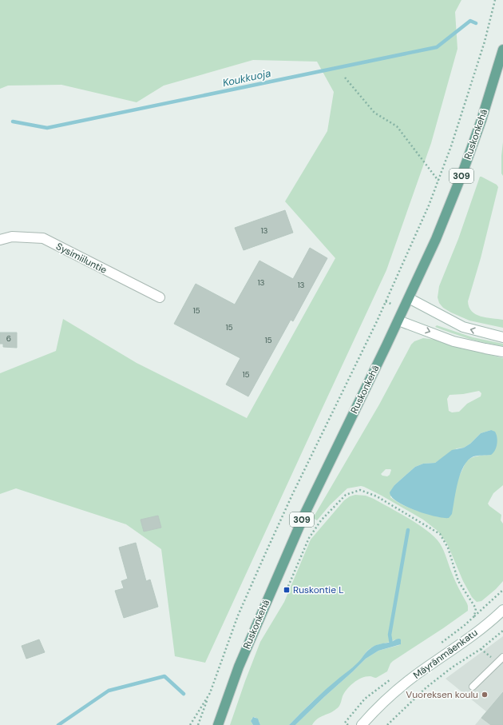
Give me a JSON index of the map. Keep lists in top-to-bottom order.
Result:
{
  "streets": {
    "main road": ["Ruskonkehä", "309"],
    "street": ["Sysimiiluntie", "Mäyränmäenkatu"]
  },
  "water": ["Koukkuoja"],
  "places": {
    "transit": ["Ruskontie L"],
    "other": ["Vuoreksen koulu"]
  },
  "house_numbers": [
    "13",
    "13",
    "13",
    "15",
    "15",
    "6",
    "15",
    "15"
  ]
}
